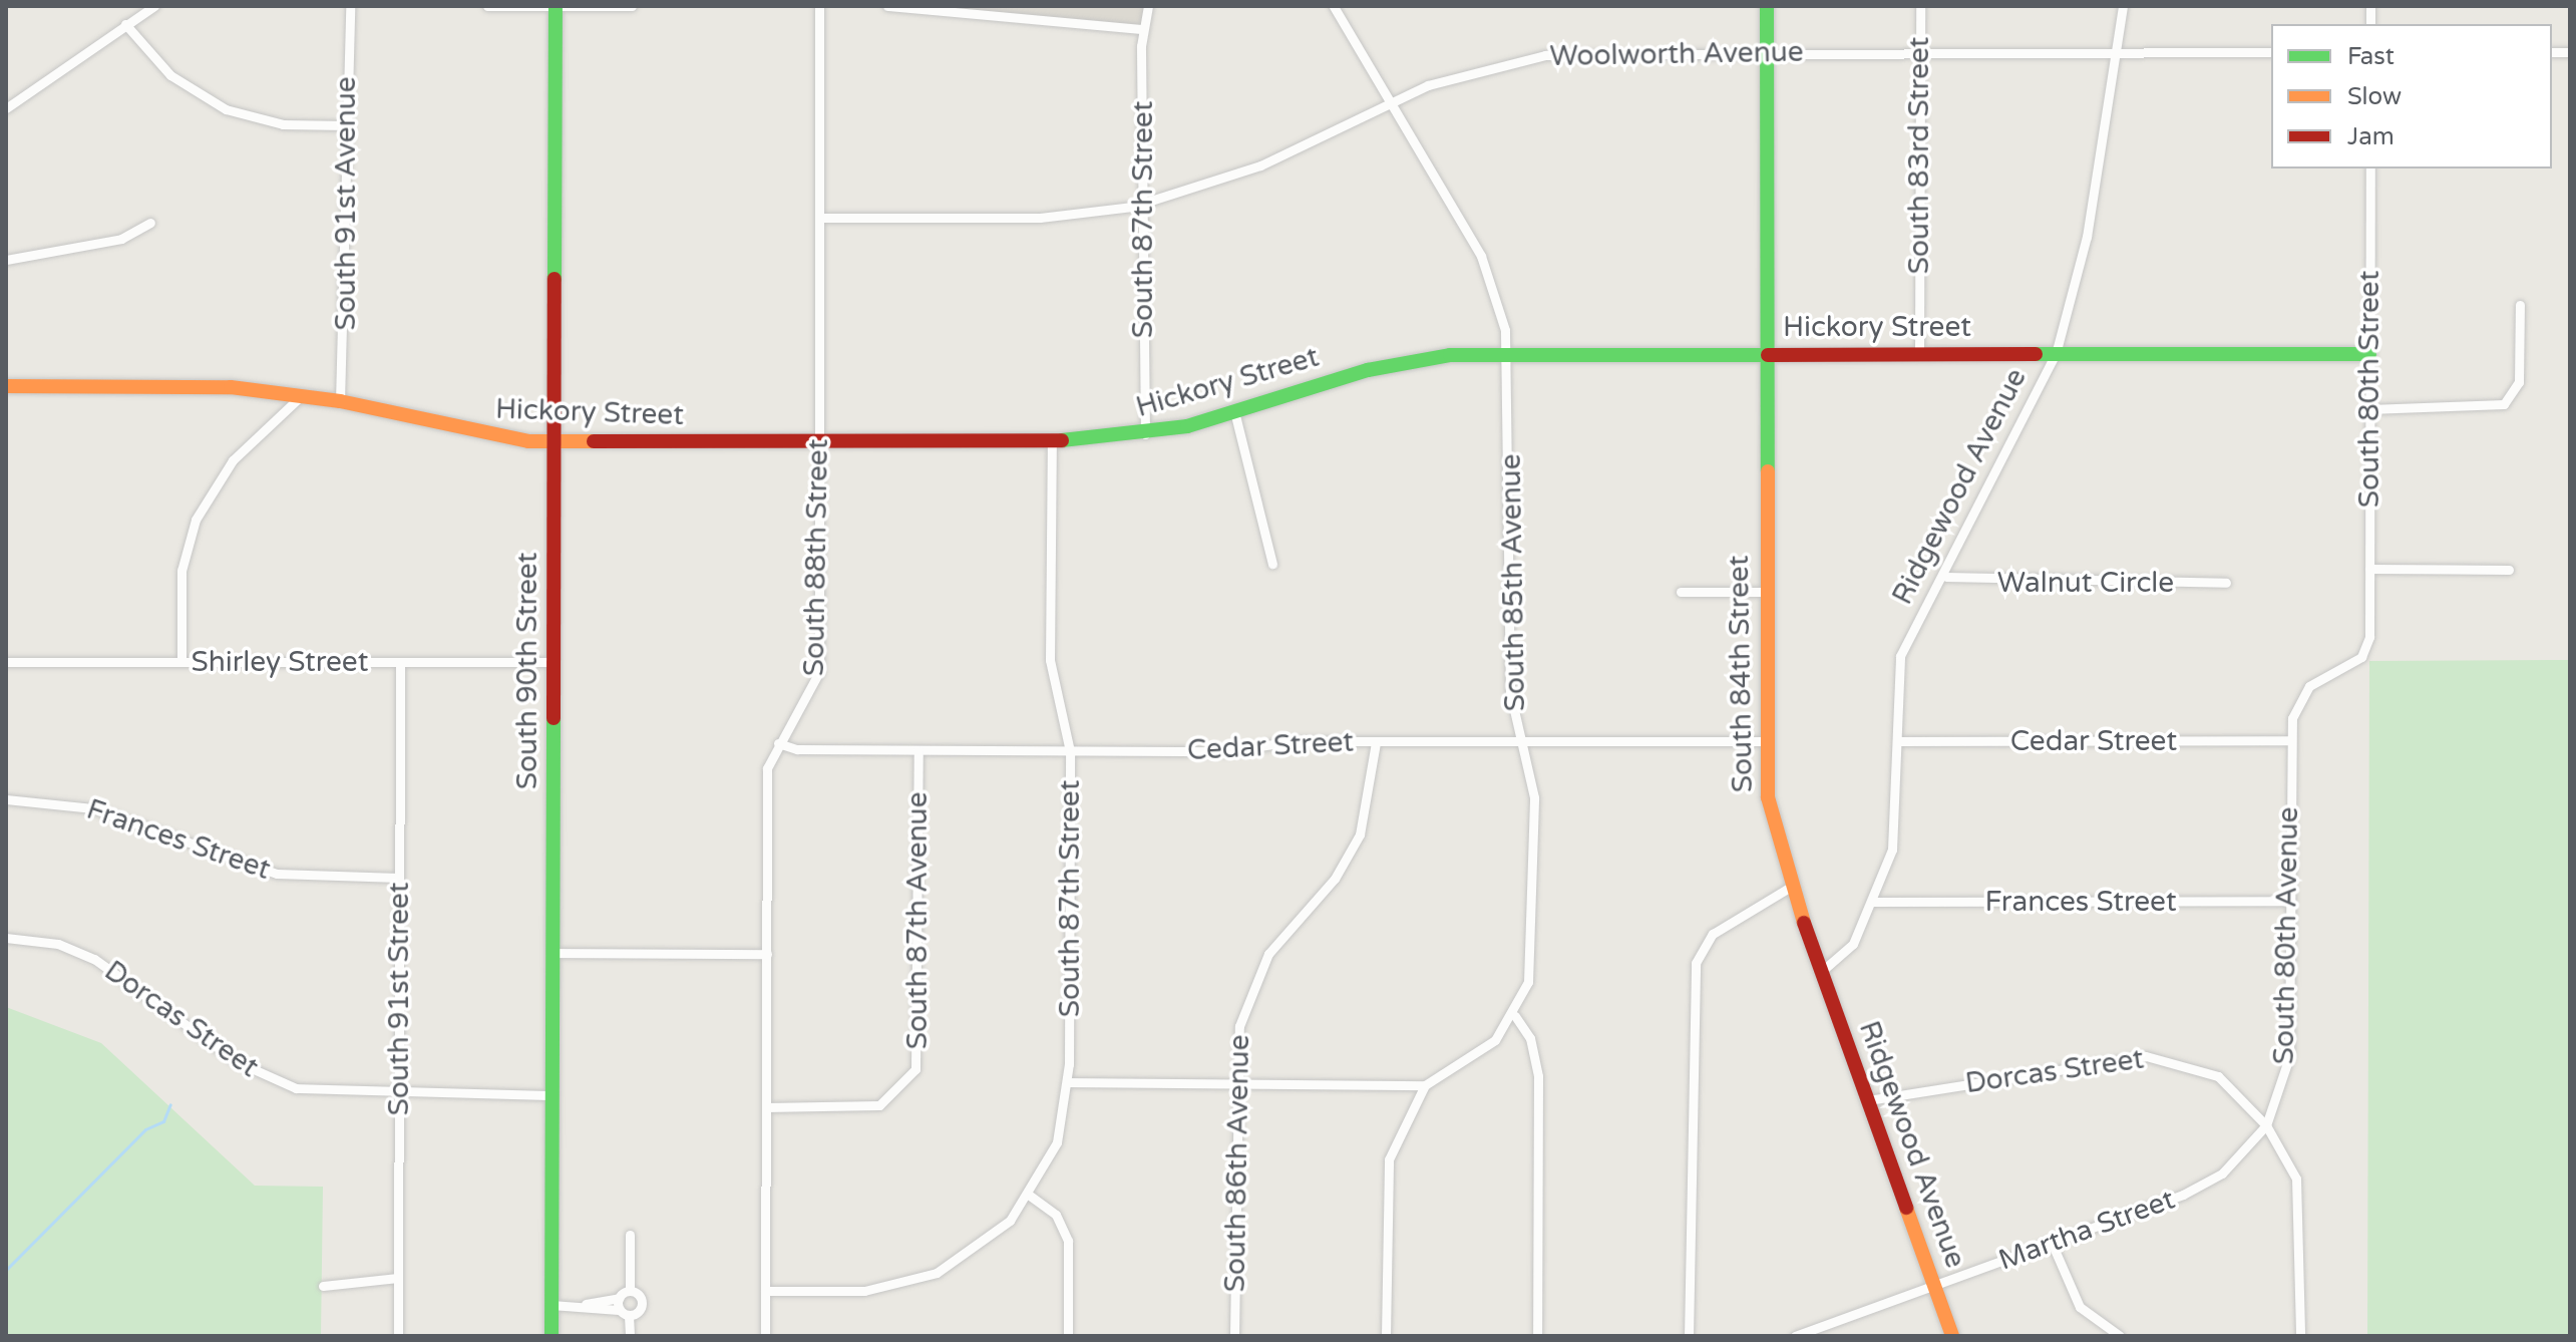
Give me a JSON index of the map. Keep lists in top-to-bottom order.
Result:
{
  "streets": {
    "main road": [
      "Hickory Street",
      "Ridgewood Avenue",
      "South 90th Street",
      "South 84th Street"
    ],
    "street": [
      "Woolworth Avenue",
      "South 83rd Street",
      "South 91st Avenue",
      "South 87th Street",
      "South 80th Street",
      "South 88th Street",
      "South 85th Avenue",
      "Walnut Circle",
      "Shirley Street",
      "Cedar Street",
      "Frances Street",
      "South 87th Avenue",
      "South 80th Avenue",
      "South 91st Street",
      "Dorcas Street",
      "South 86th Avenue",
      "Martha Street"
    ]
  },
  "crossings": [
    ["Woolworth Avenue", "South 83rd Street"],
    ["Woolworth Avenue", "South 87th Street"],
    ["Woolworth Avenue", "Ridgewood Avenue"],
    ["Woolworth Avenue", "South 88th Street"],
    ["Woolworth Avenue", "South 85th Avenue"],
    ["Woolworth Avenue", "South 84th Street"],
    ["South 83rd Street", "Hickory Street"],
    ["South 91st Avenue", "Hickory Street"],
    ["South 87th Street", "Hickory Street"],
    ["South 87th Street", "South 88th Street"],
    ["South 87th Street", "Cedar Street"],
    ["Hickory Street", "South 80th Street"],
    ["Hickory Street", "Ridgewood Avenue"],
    ["Hickory Street", "South 88th Street"],
    ["Hickory Street", "South 85th Avenue"],
    ["Hickory Street", "South 90th Street"],
    ["Hickory Street", "South 84th Street"],
    ["South 80th Street", "South 80th Avenue"],
    ["Ridgewood Avenue", "Walnut Circle"],
    ["Ridgewood Avenue", "South 84th Street"],
    ["Ridgewood Avenue", "Cedar Street"],
    ["Ridgewood Avenue", "Frances Street"],
    ["Ridgewood Avenue", "Dorcas Street"],
    ["Ridgewood Avenue", "Martha Street"],
    ["South 88th Street", "Cedar Street"],
    ["South 88th Street", "South 87th Avenue"],
    ["South 85th Avenue", "Cedar Street"],
    ["Shirley Street", "South 90th Street"],
    ["Shirley Street", "South 91st Street"],
    ["South 90th Street", "Dorcas Street"],
    ["South 84th Street", "Cedar Street"],
    ["Cedar Street", "South 87th Avenue"],
    ["Cedar Street", "South 80th Avenue"],
    ["Cedar Street", "South 86th Avenue"],
    ["Frances Street", "South 80th Avenue"],
    ["Frances Street", "South 91st Street"],
    ["South 80th Avenue", "Dorcas Street"],
    ["South 80th Avenue", "Martha Street"],
    ["South 91st Street", "Dorcas Street"],
    ["Dorcas Street", "Martha Street"]
  ],
  "legend": ["Fast", "Slow", "Jam"]
}
